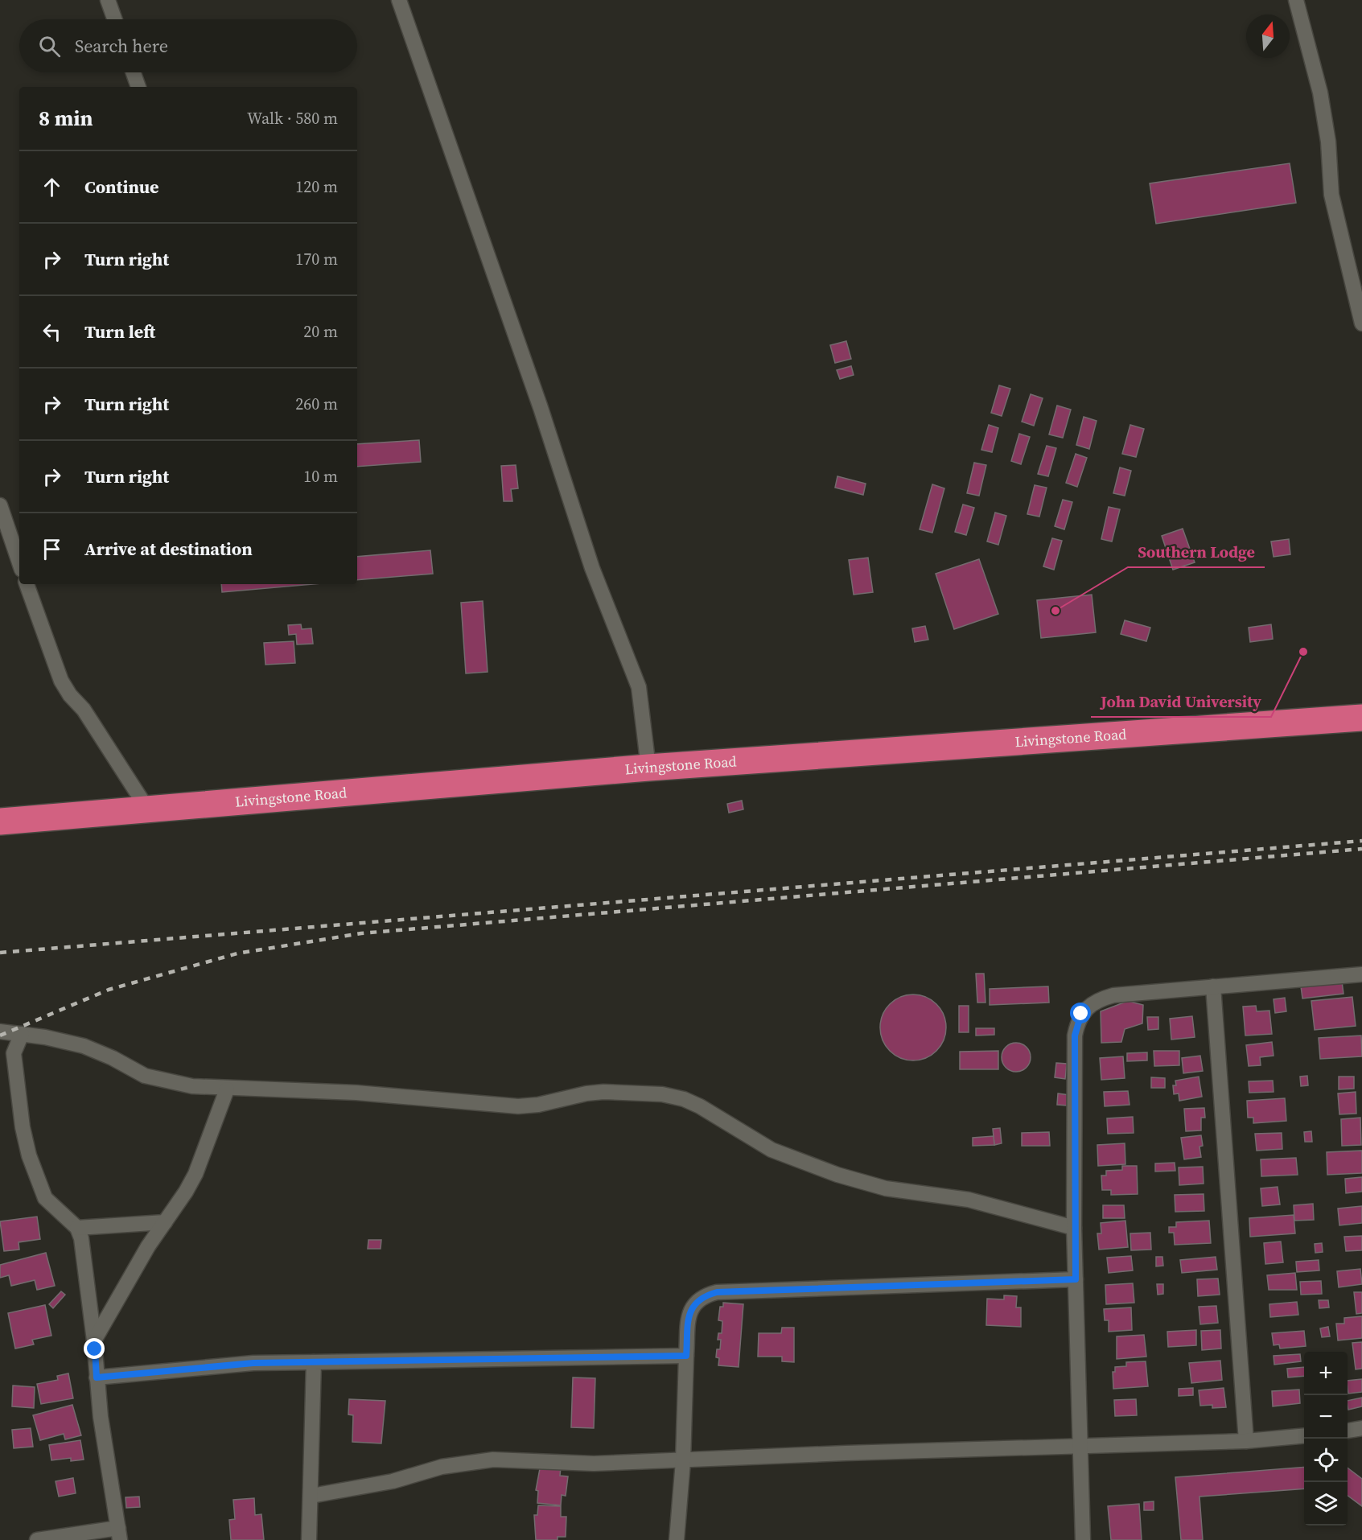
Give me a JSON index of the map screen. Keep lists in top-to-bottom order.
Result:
{
  "streets": {
    "highway": ["Livingstone Road"]
  },
  "places": ["Southern Lodge", "John David University"],
  "north": "top",
  "page": {
    "search": "Search here",
    "heading": ["8 min", "Walk · 580 m"],
    "list": [
      ["Continue", "120 m"],
      ["Turn right", "170 m"],
      ["Turn left", "20 m"],
      ["Turn right", "260 m"],
      ["Turn right", "10 m"],
      "Arrive at destination"
    ],
    "map_buttons": ["+", "−"]
  }
}
